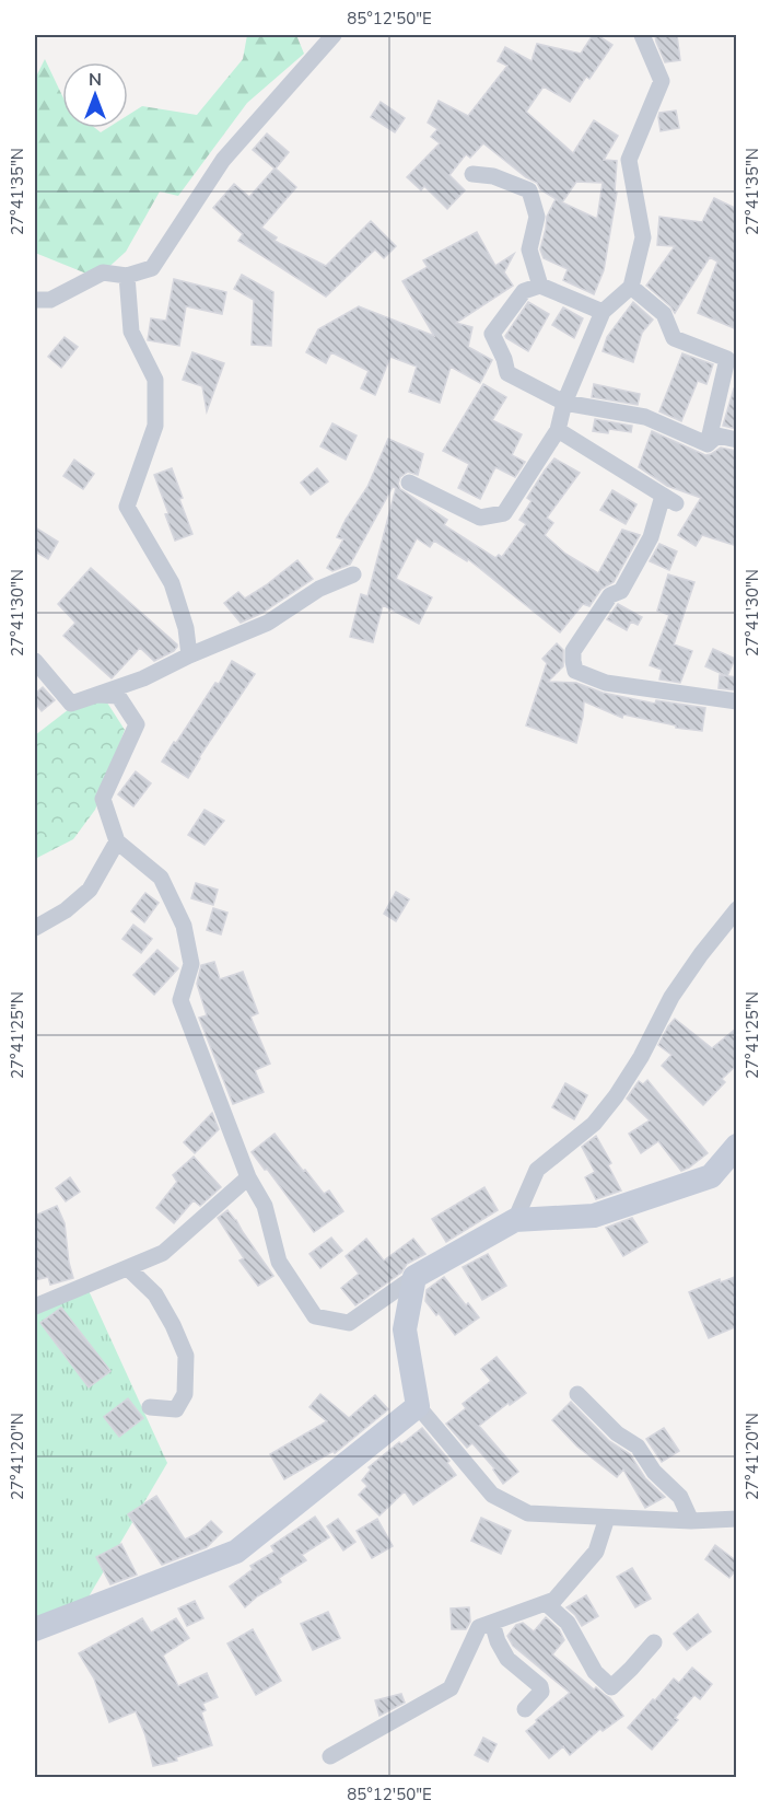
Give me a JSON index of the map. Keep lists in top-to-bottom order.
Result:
{
  "north": "top",
  "coordinates": [
    "85°12'50\"E",
    "27°41'35\"N",
    "27°41'30\"N",
    "27°41'25\"N",
    "27°41'20\"N"
  ]
}
